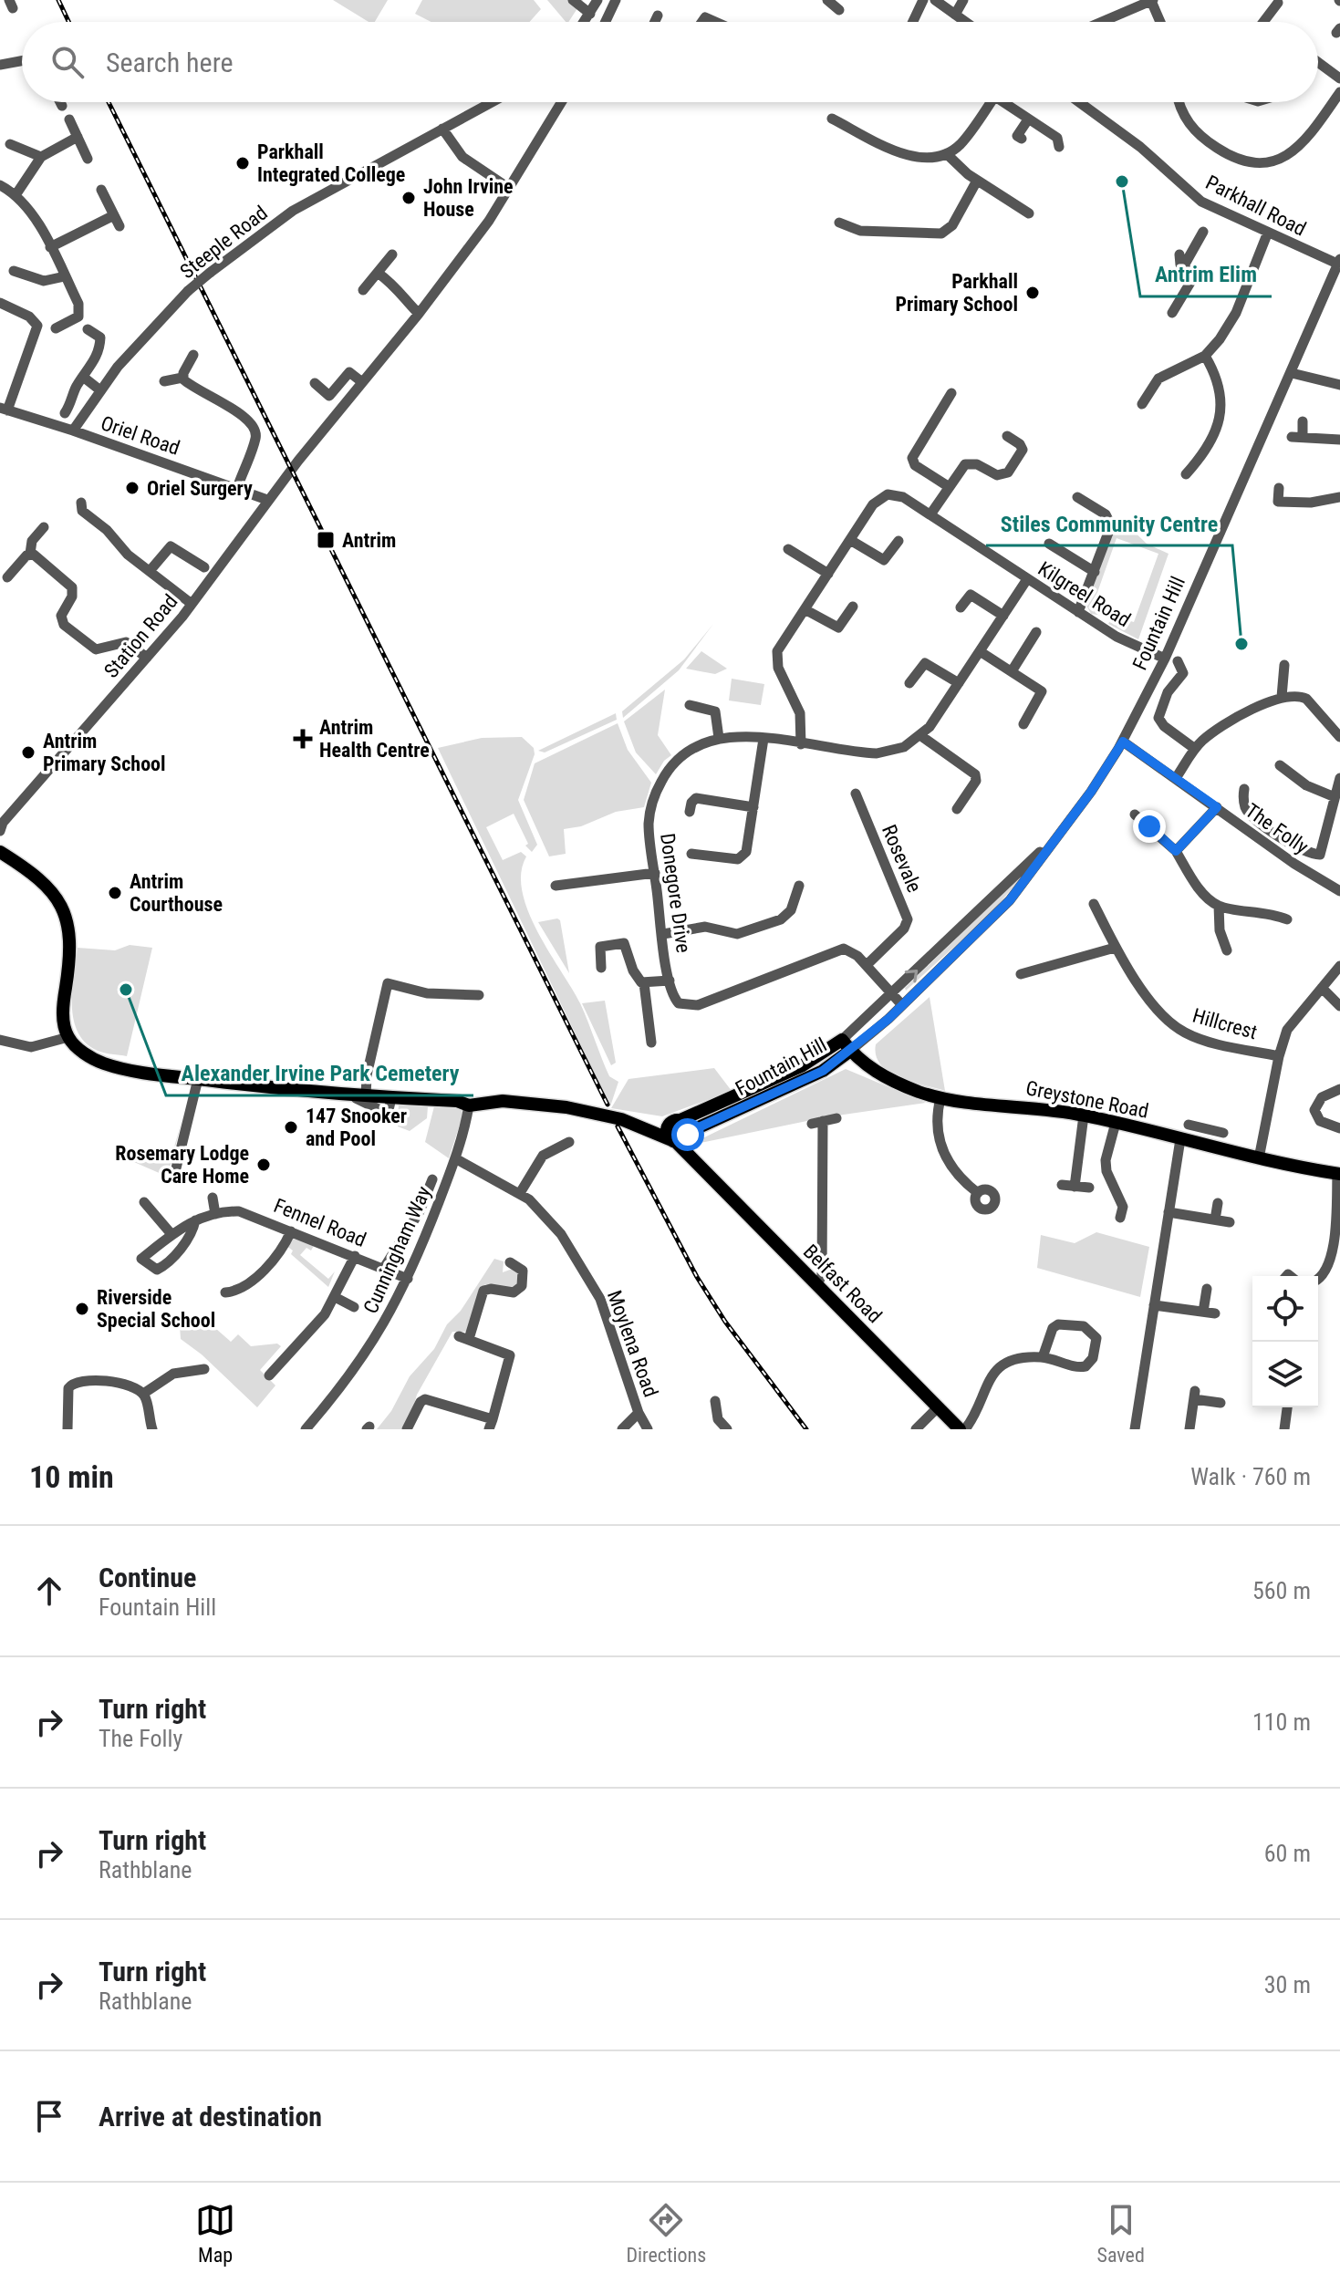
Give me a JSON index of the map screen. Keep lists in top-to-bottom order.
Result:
{
  "streets": {
    "main road": ["Fountain Hill", "Greystone Road", "Belfast Road"],
    "street": [
      "Parkhall Road",
      "Steeple Road",
      "Oriel Road",
      "Kilgreel Road",
      "Station Road",
      "The Folly",
      "Rosevale",
      "Donegore Drive",
      "Hillcrest",
      "Fennel Road",
      "Cunningham Way",
      "Moylena Road"
    ]
  },
  "crossings": [
    ["Parkhall Road", "Fountain Hill"],
    ["Steeple Road", "Oriel Road"],
    ["Oriel Road", "Station Road"],
    ["Kilgreel Road", "Fountain Hill"],
    ["Kilgreel Road", "Donegore Drive"],
    ["Fountain Hill", "The Folly"],
    ["Fountain Hill", "Donegore Drive"],
    ["Fountain Hill", "Greystone Road"],
    ["Fountain Hill", "Belfast Road"],
    ["Rosevale", "Donegore Drive"],
    ["Fennel Road", "Cunningham Way"],
    ["Cunningham Way", "Moylena Road"]
  ],
  "places": {
    "other": [
      "Parkhall Integrated College",
      "Antrim Elim",
      "John Irvine House",
      "Parkhall Primary School",
      "Oriel Surgery",
      "Stiles Community Centre",
      "Antrim Primary School",
      "Antrim Courthouse",
      "Alexander Irvine Park Cemetery",
      "147 Snooker and Pool",
      "Rosemary Lodge Care Home",
      "Riverside Special School"
    ],
    "transit": ["Antrim"],
    "health": ["Antrim Health Centre"]
  },
  "page": {
    "search": "Search here",
    "heading": ["10 min", "Walk · 760 m"],
    "list": [
      ["Continue", "Fountain Hill", "560 m"],
      ["Turn right", "The Folly", "110 m"],
      ["Turn right", "Rathblane", "60 m"],
      ["Turn right", "Rathblane", "30 m"],
      "Arrive at destination"
    ],
    "nav": ["Map", "Directions", "Saved"]
  }
}
